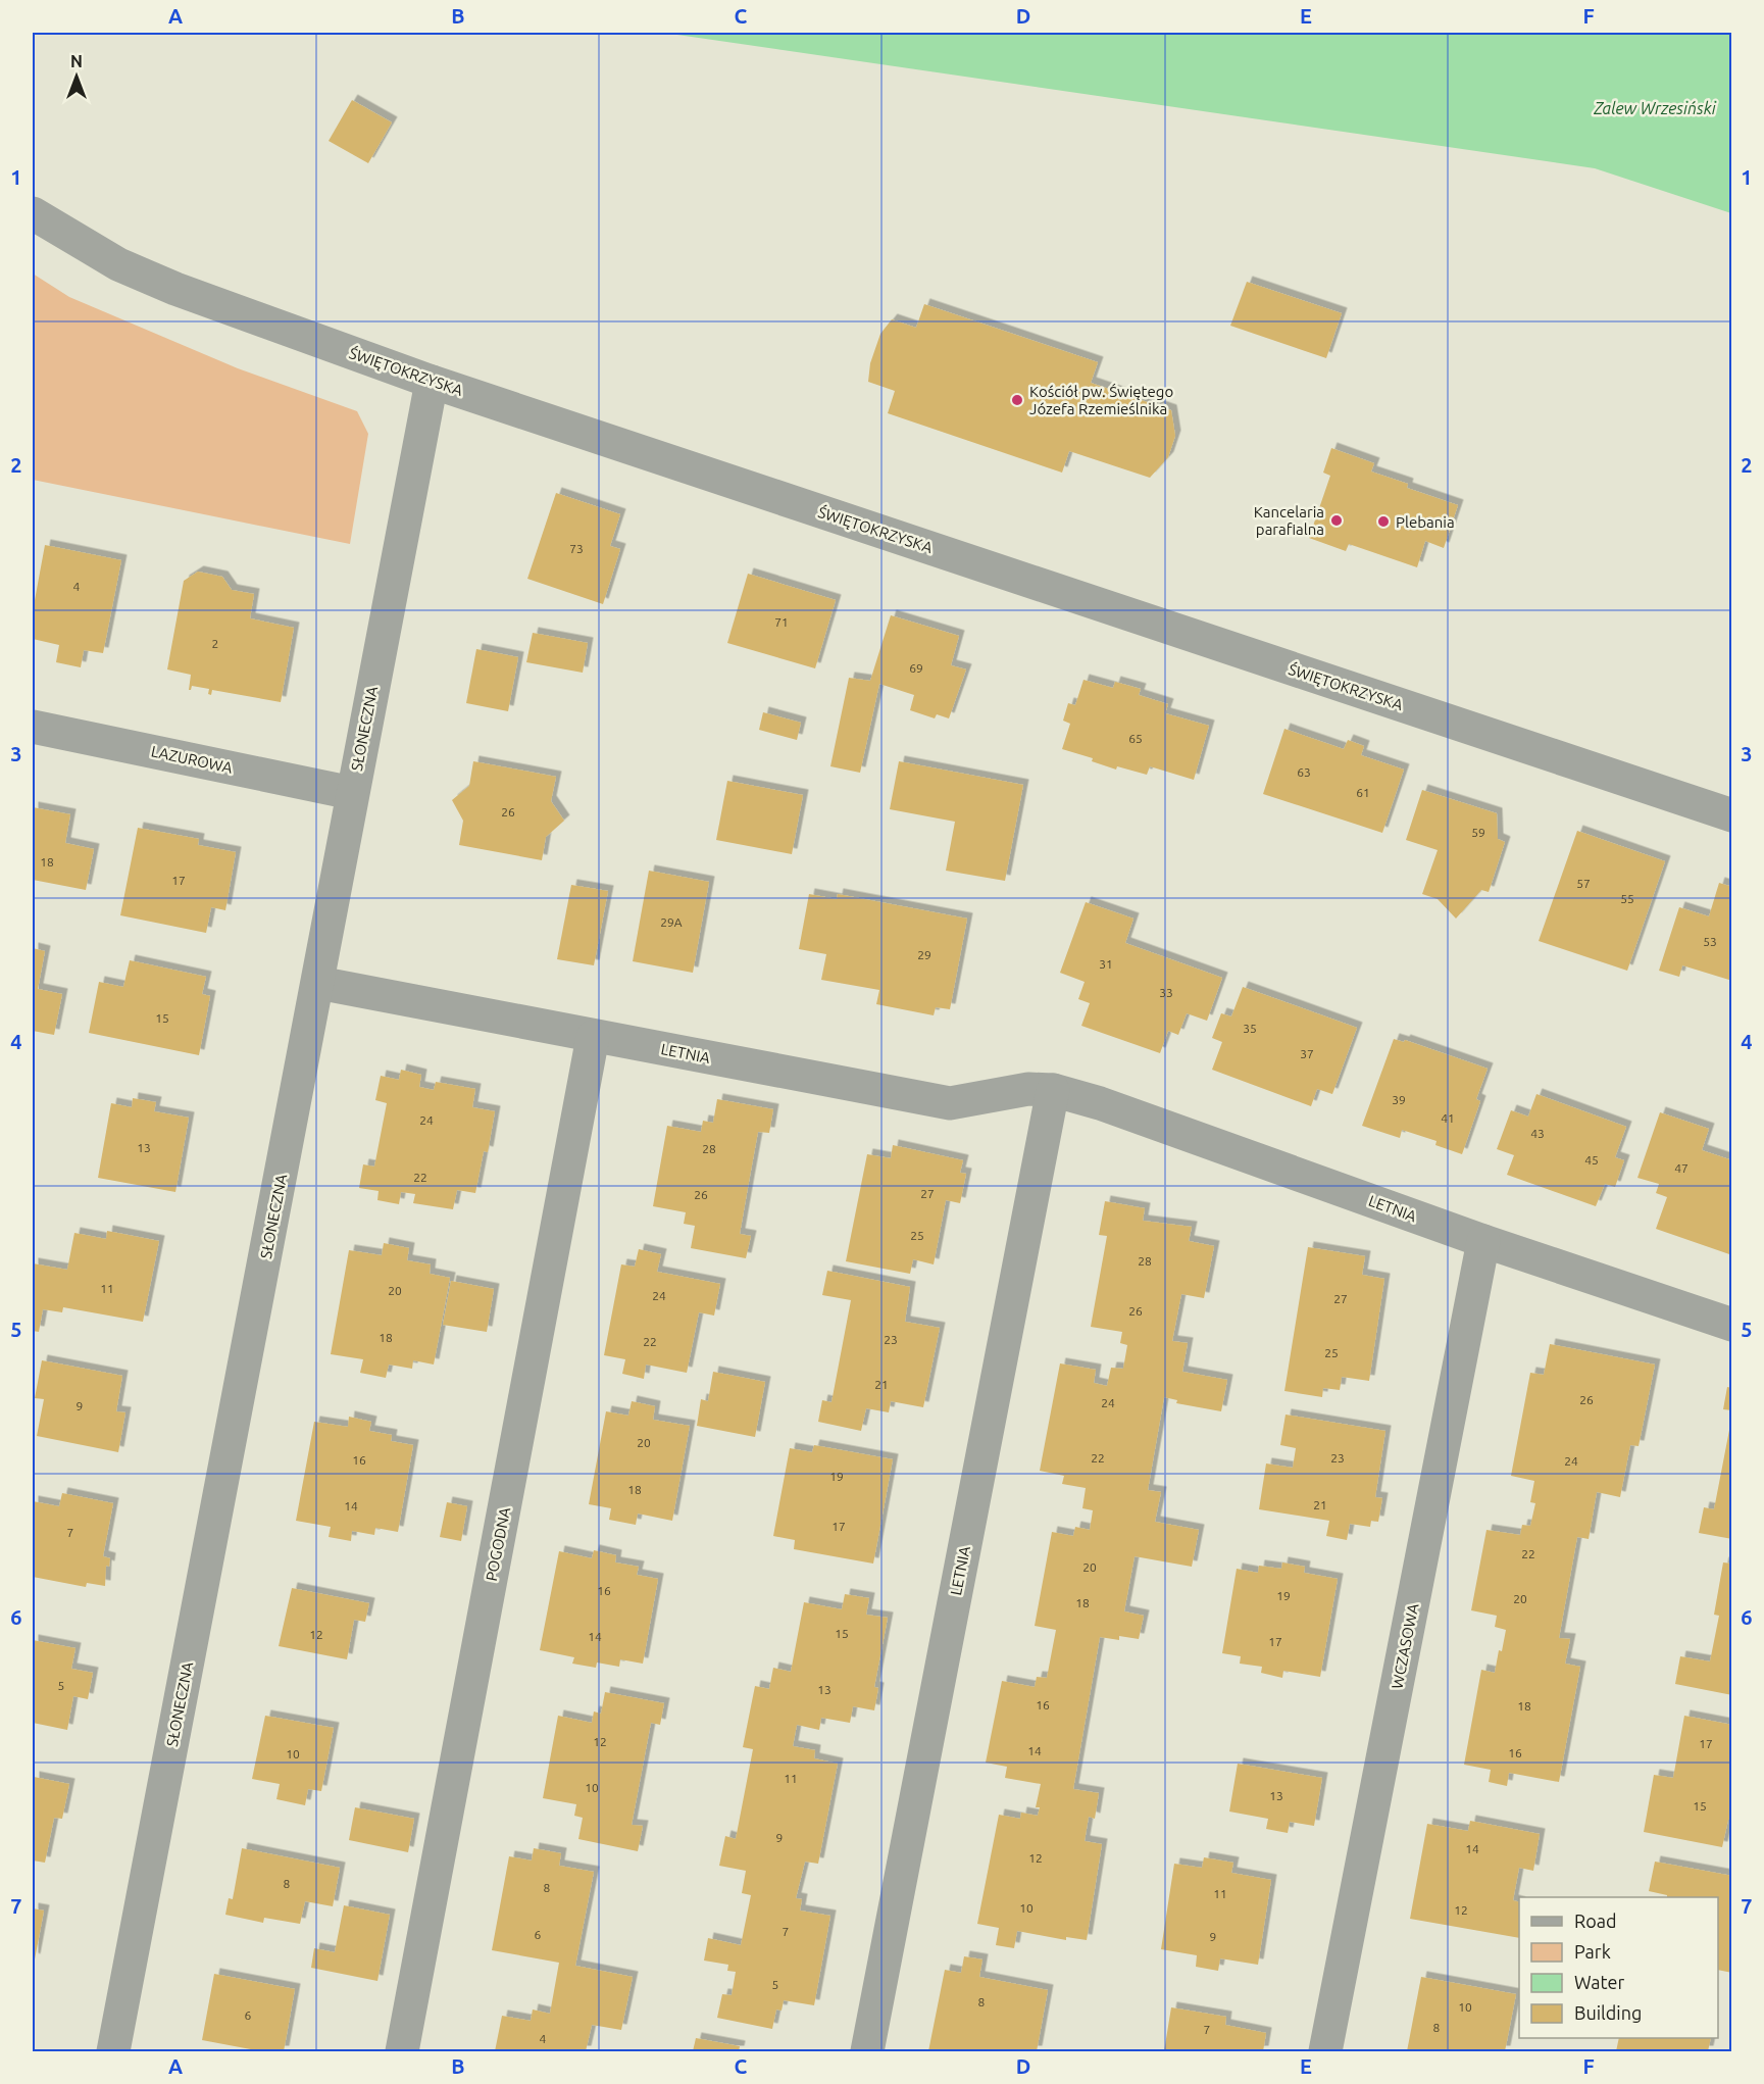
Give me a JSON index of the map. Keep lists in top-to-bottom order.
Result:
{
  "streets": {
    "street": [
      "ŚWIĘTOKRZYSKA",
      "SŁONECZNA",
      "LAZUROWA",
      "LETNIA",
      "POGODNA",
      "WCZASOWA"
    ]
  },
  "crossings": [
    ["ŚWIĘTOKRZYSKA", "SŁONECZNA"],
    ["SŁONECZNA", "LAZUROWA"],
    ["SŁONECZNA", "LETNIA"],
    ["LETNIA", "POGODNA"],
    ["LETNIA", "WCZASOWA"]
  ],
  "water": ["Zalew Wrzesiński"],
  "places": ["Kościół pw. Świętego Józefa Rzemieślnika", "Kancelaria parafialna", "Plebania"],
  "house_numbers": [
    "73",
    "4",
    "71",
    "2",
    "69",
    "65",
    "63",
    "61",
    "26",
    "59",
    "18",
    "17",
    "57",
    "55",
    "29A",
    "53",
    "29",
    "31",
    "33",
    "15",
    "35",
    "37",
    "39",
    "41",
    "24",
    "43",
    "13",
    "28",
    "45",
    "47",
    "22",
    "27",
    "26",
    "25",
    "28",
    "11",
    "20",
    "24",
    "27",
    "26",
    "18",
    "23",
    "22",
    "25",
    "21",
    "26",
    "24",
    "9",
    "20",
    "22",
    "23",
    "16",
    "24",
    "19",
    "18",
    "21",
    "14",
    "17",
    "7",
    "22",
    "20",
    "16",
    "19",
    "20",
    "18",
    "15",
    "12",
    "14",
    "17",
    "5",
    "13",
    "16",
    "18",
    "12",
    "17",
    "14",
    "16",
    "10",
    "11",
    "10",
    "13",
    "15",
    "9",
    "14",
    "12",
    "8",
    "8",
    "11",
    "10",
    "12",
    "7",
    "6",
    "9",
    "5",
    "8",
    "10",
    "6",
    "8",
    "7",
    "4"
  ],
  "legend": [
    "Road",
    "Park",
    "Water",
    "Building"
  ],
  "north": "top",
  "grid": {
    "columns": [
      "A",
      "B",
      "C",
      "D",
      "E",
      "F"
    ],
    "rows": [
      "1",
      "2",
      "3",
      "4",
      "5",
      "6",
      "7"
    ]
  }
}
